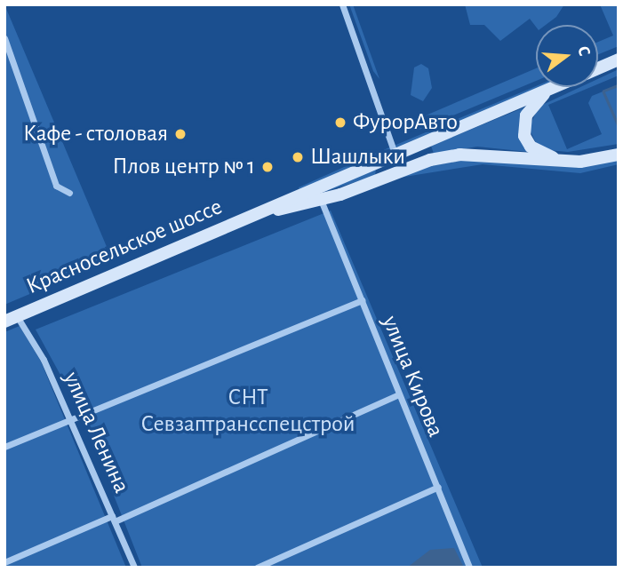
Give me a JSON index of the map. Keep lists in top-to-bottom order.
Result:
{
  "streets": {
    "main road": ["Красносельское шоссе"],
    "street": ["улица Кирова", "улица Ленина"]
  },
  "crossings": [
    ["Красносельское шоссе", "улица Кирова"],
    ["Красносельское шоссе", "улица Ленина"]
  ],
  "parks": ["СНТ Севзаптрансспецстрой"],
  "places": [
    "ФурорАвто",
    "Кафе - столовая",
    "Шашлыки",
    "Плов центр № 1"
  ],
  "north": "right"
}
